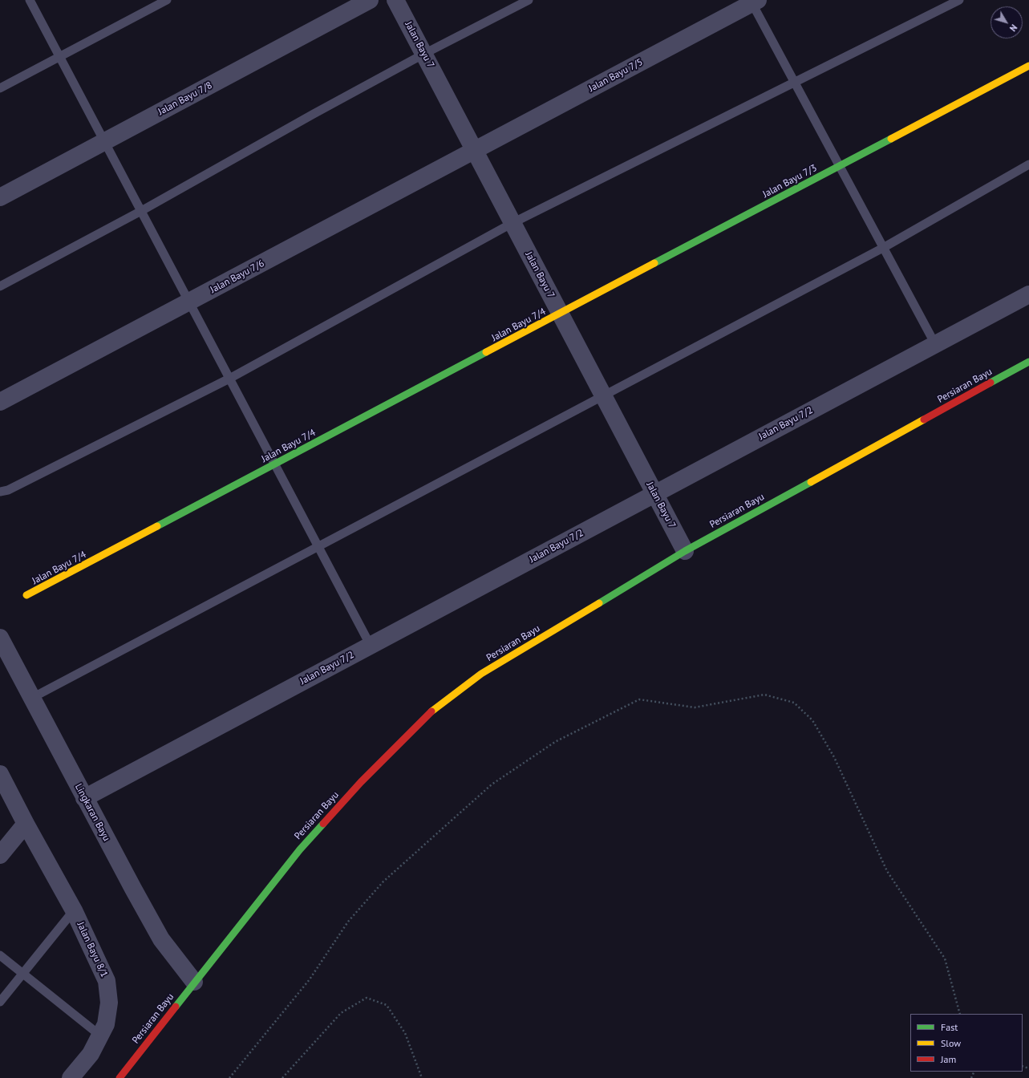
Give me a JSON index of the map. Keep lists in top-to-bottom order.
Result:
{
  "streets": {
    "street": [
      "Jalan Bayu 7",
      "Jalan Bayu 7/5",
      "Jalan Bayu 7/8",
      "Jalan Bayu 7/3",
      "Jalan Bayu 7/6",
      "Jalan Bayu 7/4",
      "Persiaran Bayu",
      "Jalan Bayu 7/2",
      "Lingkaran Bayu",
      "Jalan Bayu 8/1"
    ]
  },
  "crossings": [
    ["Jalan Bayu 7", "Jalan Bayu 7/5"],
    ["Jalan Bayu 7", "Jalan Bayu 7/3"],
    ["Jalan Bayu 7", "Jalan Bayu 7/6"],
    ["Jalan Bayu 7", "Jalan Bayu 7/4"],
    ["Jalan Bayu 7", "Persiaran Bayu"],
    ["Jalan Bayu 7", "Jalan Bayu 7/2"],
    ["Jalan Bayu 7/5", "Jalan Bayu 7/6"],
    ["Jalan Bayu 7/3", "Jalan Bayu 7/4"],
    ["Persiaran Bayu", "Lingkaran Bayu"],
    ["Jalan Bayu 7/2", "Lingkaran Bayu"]
  ],
  "legend": ["Fast", "Slow", "Jam"],
  "north": "bottom right"
}
